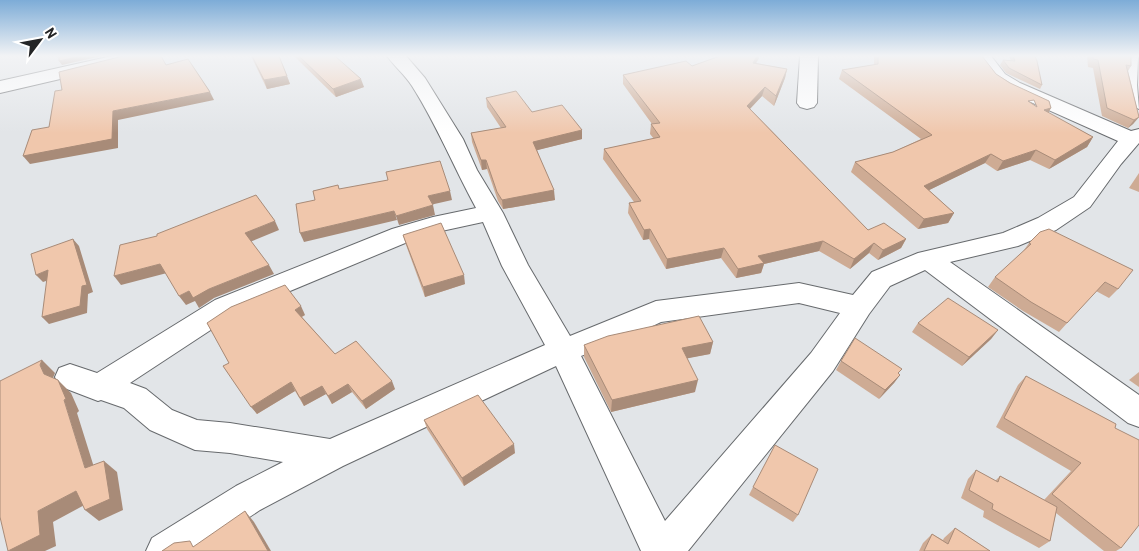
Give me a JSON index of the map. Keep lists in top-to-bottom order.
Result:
{
  "north": "top right"
}
